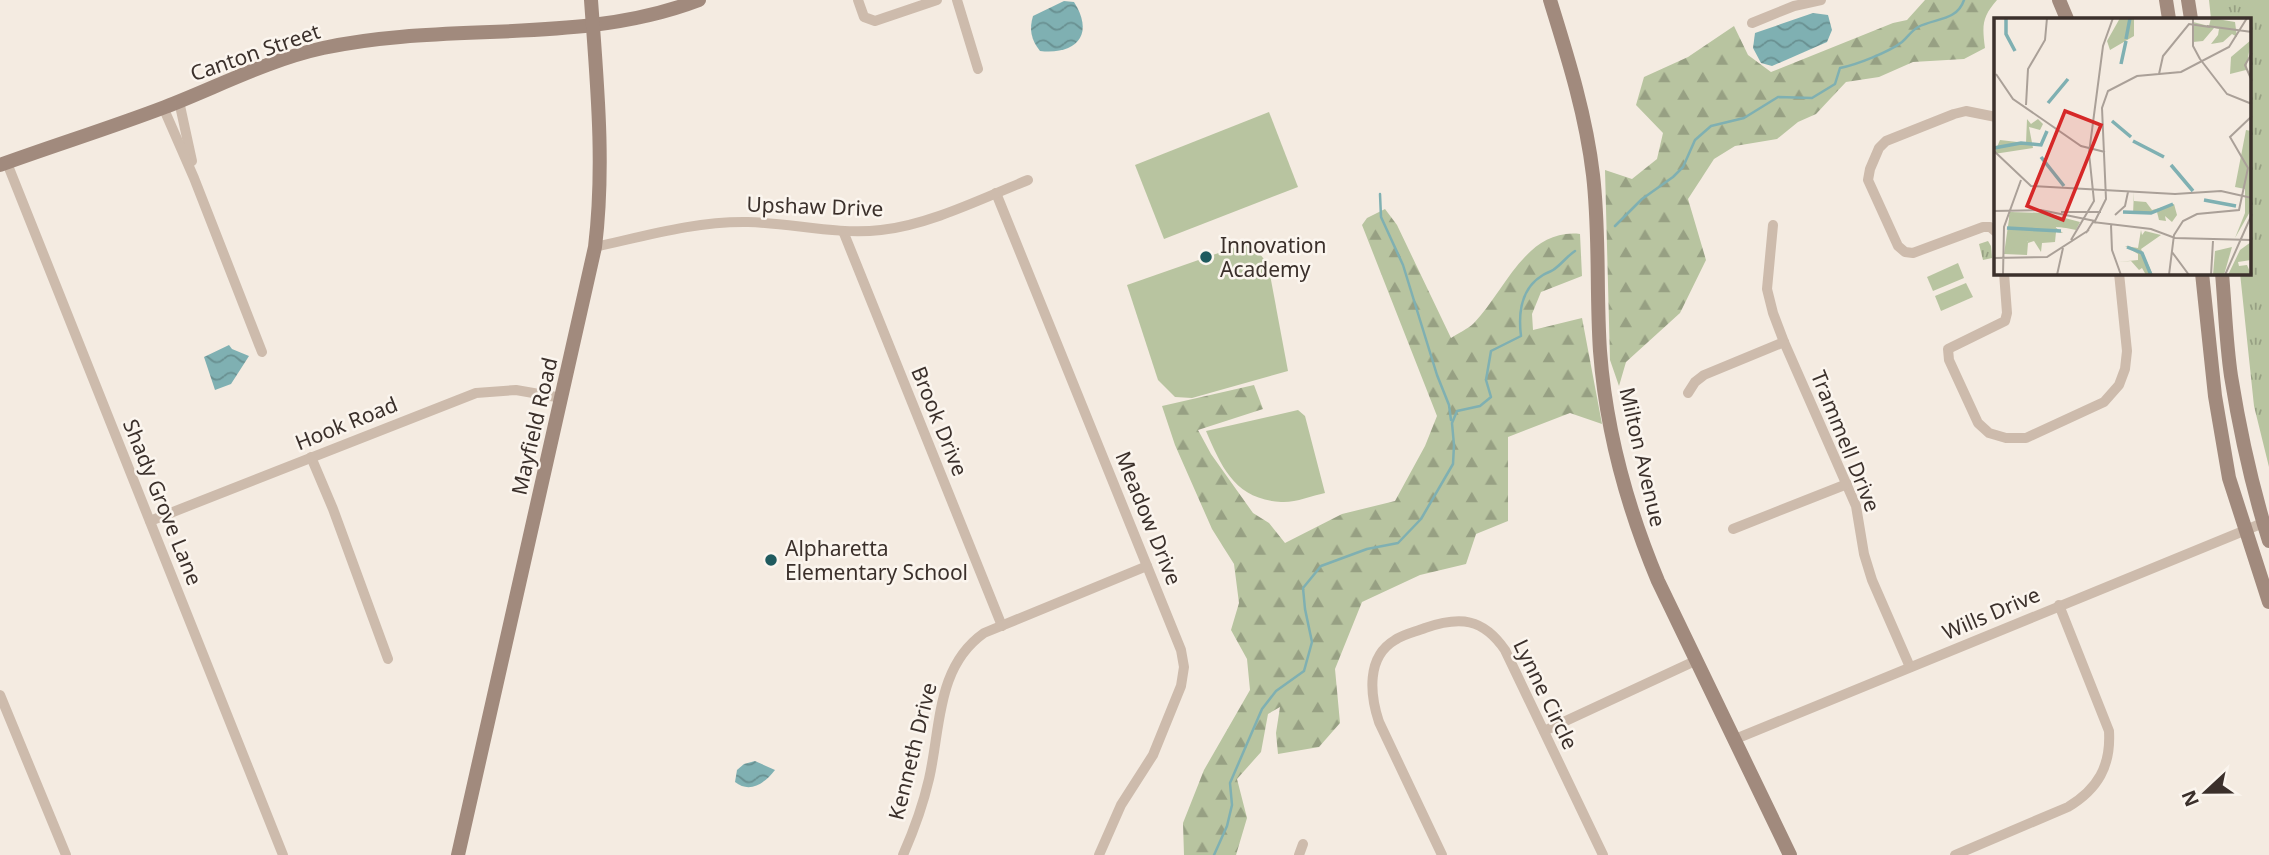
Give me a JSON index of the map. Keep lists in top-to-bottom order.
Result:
{
  "streets": {
    "street": [
      "Canton Street",
      "Upshaw Drive",
      "Brook Drive",
      "Hook Road",
      "Mayfield Road",
      "Trammell Drive",
      "Milton Avenue",
      "Shady Grove Lane",
      "Meadow Drive",
      "Wills Drive",
      "Lynne Circle",
      "Kenneth Drive"
    ]
  },
  "crossings": [
    ["Canton Street", "Mayfield Road"],
    ["Canton Street", "Shady Grove Lane"],
    ["Upshaw Drive", "Brook Drive"],
    ["Upshaw Drive", "Mayfield Road"],
    ["Upshaw Drive", "Meadow Drive"],
    ["Brook Drive", "Kenneth Drive"],
    ["Hook Road", "Mayfield Road"],
    ["Hook Road", "Shady Grove Lane"],
    ["Trammell Drive", "Wills Drive"],
    ["Milton Avenue", "Wills Drive"],
    ["Meadow Drive", "Kenneth Drive"]
  ],
  "places": ["Innovation Academy", "Alpharetta Elementary School"],
  "north": "left"
}
